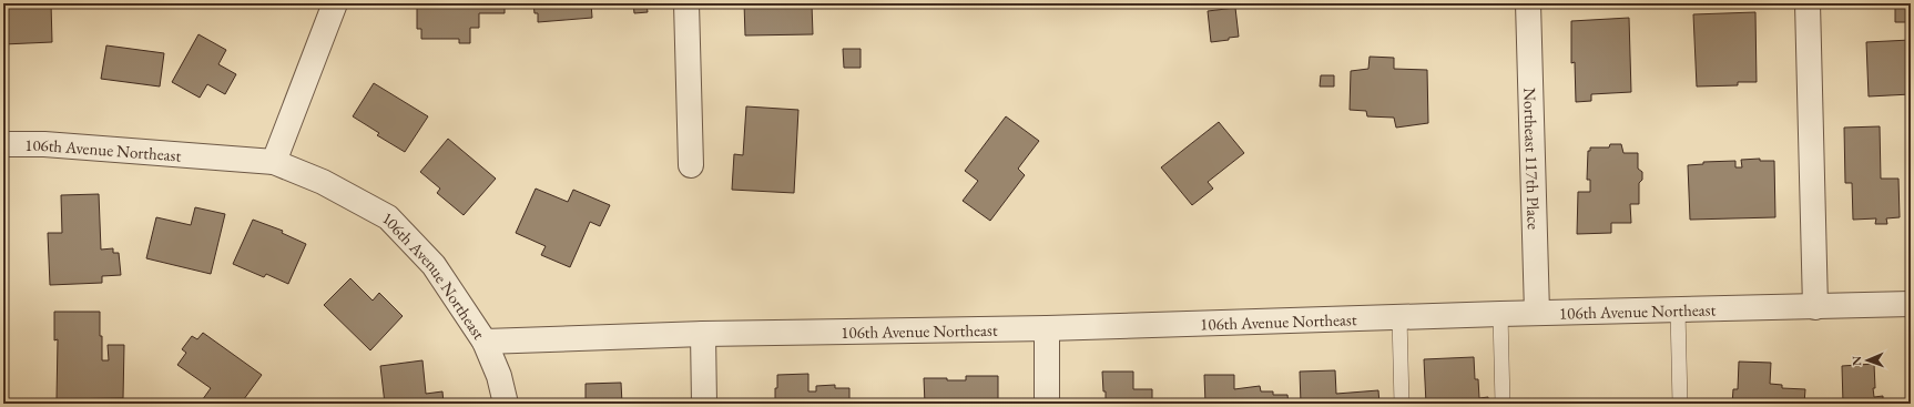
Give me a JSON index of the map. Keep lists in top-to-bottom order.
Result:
{
  "streets": {
    "street": ["106th Avenue Northeast", "Northeast 117th Place"]
  },
  "crossings": [
    ["106th Avenue Northeast", "Northeast 117th Place"]
  ],
  "north": "left"
}
